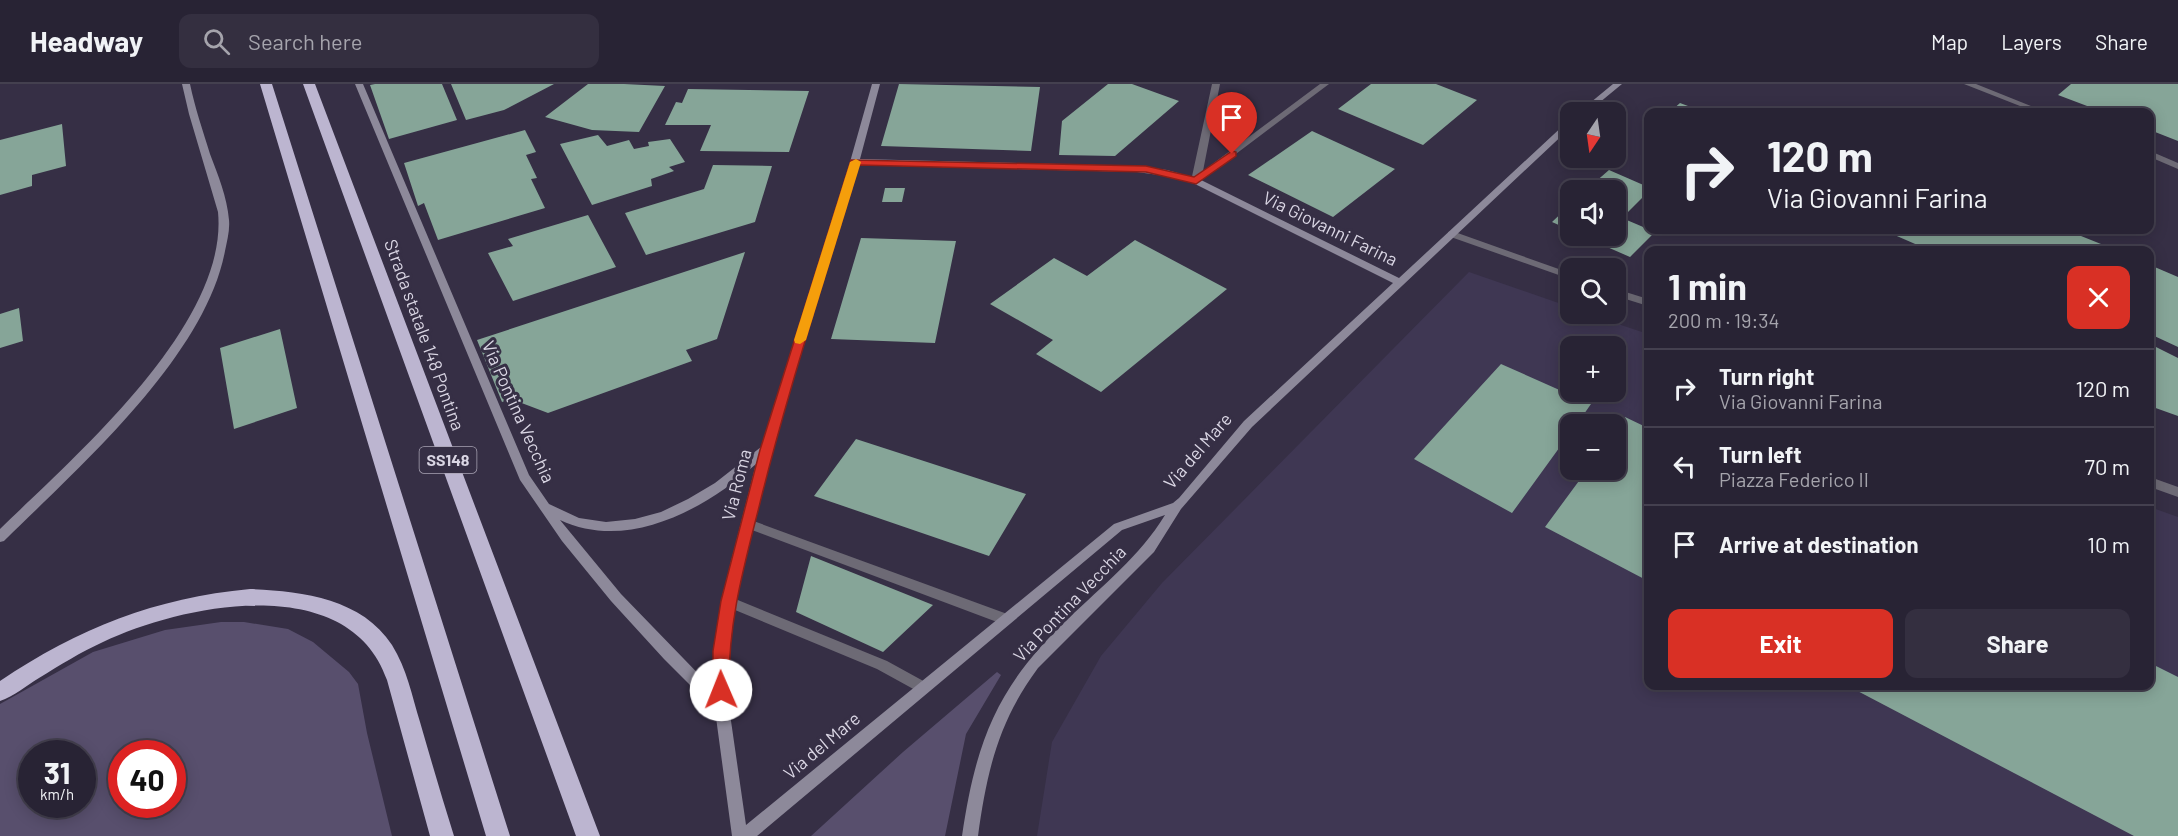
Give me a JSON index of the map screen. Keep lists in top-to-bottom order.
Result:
{
  "streets": {
    "highway": ["Strada statale 148 Pontina", "SS148"],
    "street": [
      "Via Giovanni Farina",
      "Via Pontina Vecchia",
      "Via del Mare",
      "Via Roma"
    ]
  },
  "crossings": [
    ["Via Giovanni Farina", "Via del Mare"],
    ["Via Giovanni Farina", "Via Roma"],
    ["Via Pontina Vecchia", "Via del Mare"],
    ["Via Pontina Vecchia", "Via Roma"]
  ],
  "north": "bottom",
  "page": {
    "header": "Headway",
    "search": "Search here",
    "nav": ["Map", "Layers", "Share"],
    "map_buttons": ["+", "−"],
    "turn": ["120 m", "Via Giovanni Farina"],
    "heading": ["1 min", "200 m · 19:34"],
    "list": [
      {
        "name": "Turn right",
        "note": "Via Giovanni Farina",
        "value": "120 m"
      },
      {
        "name": "Turn left",
        "note": "Piazza Federico II",
        "value": "70 m"
      },
      {
        "name": "Arrive at destination",
        "value": "10 m"
      }
    ],
    "buttons": ["Exit", "Share"],
    "speed": "31 km/h",
    "limit": "40"
  }
}
